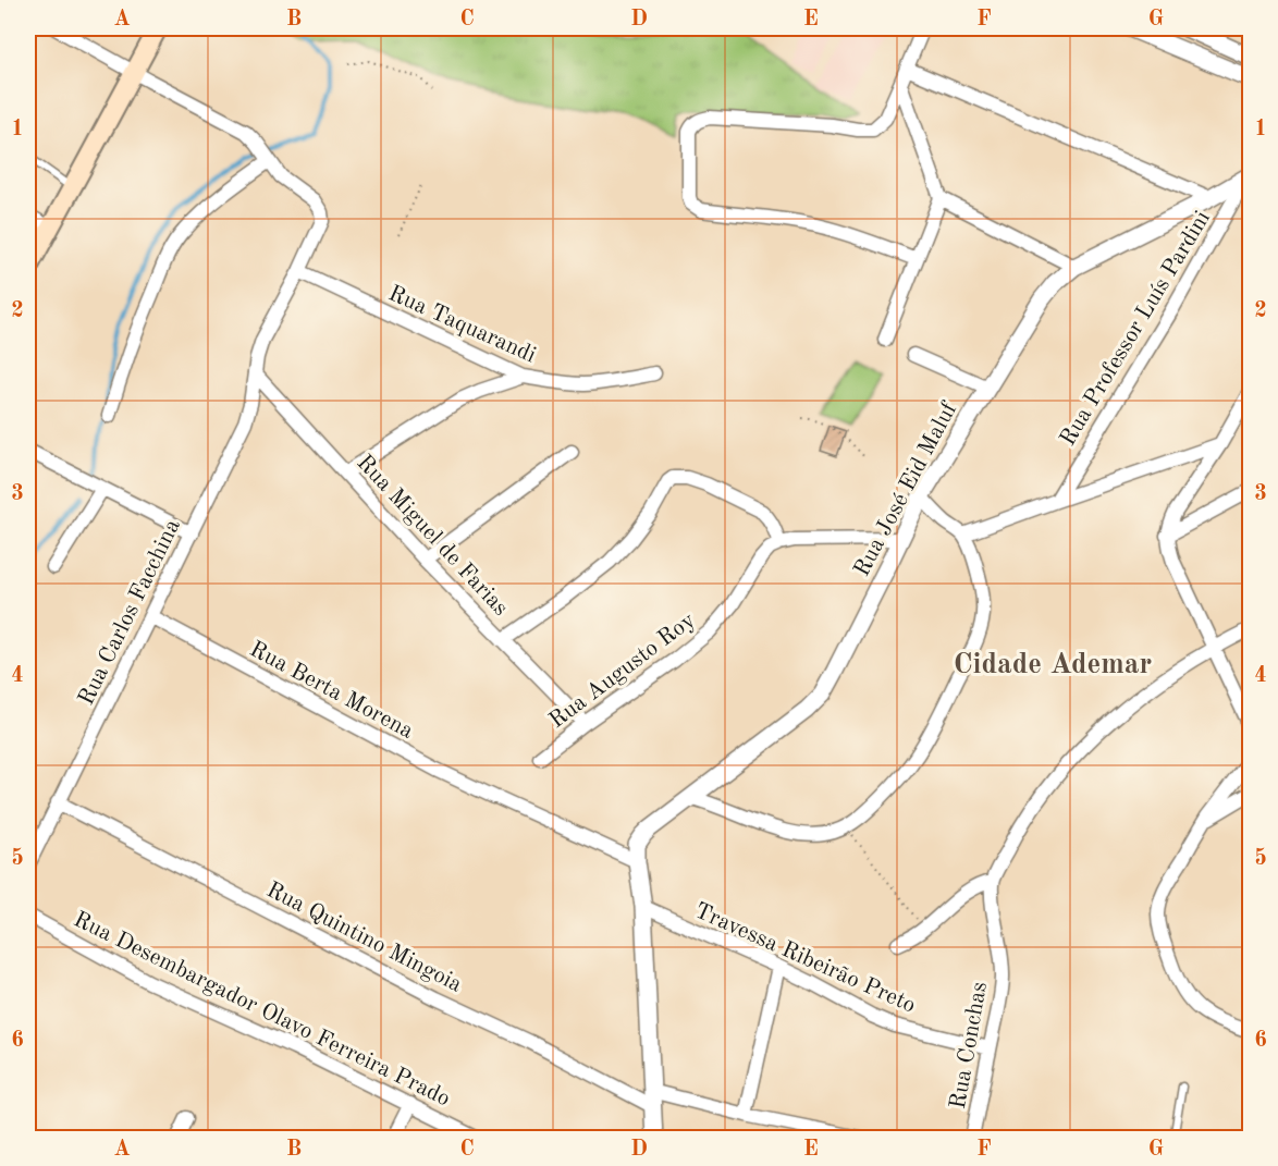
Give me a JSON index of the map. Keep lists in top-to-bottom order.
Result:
{
  "streets": {
    "street": [
      "Rua Taquarandi",
      "Rua Professor Luís Pardini",
      "Rua José Eid Maluf",
      "Rua Miguel de Farias",
      "Rua Carlos Facchina",
      "Rua Augusto Roy",
      "Rua Berta Morena",
      "Rua Quintino Mingoia",
      "Travessa Ribeirão Preto",
      "Rua Desembargador Olavo Ferreira Prado",
      "Rua Conchas"
    ]
  },
  "crossings": [
    ["Rua Taquarandi", "Rua Carlos Facchina"],
    ["Rua Professor Luís Pardini", "Rua José Eid Maluf"],
    ["Rua José Eid Maluf", "Rua Berta Morena"],
    ["Rua Miguel de Farias", "Rua Carlos Facchina"],
    ["Rua Miguel de Farias", "Rua Augusto Roy"],
    ["Rua Carlos Facchina", "Rua Berta Morena"],
    ["Rua Carlos Facchina", "Rua Quintino Mingoia"],
    ["Travessa Ribeirão Preto", "Rua Conchas"]
  ],
  "districts": ["Cidade Ademar"],
  "grid": {
    "columns": [
      "A",
      "B",
      "C",
      "D",
      "E",
      "F",
      "G"
    ],
    "rows": [
      "1",
      "2",
      "3",
      "4",
      "5",
      "6"
    ]
  }
}
